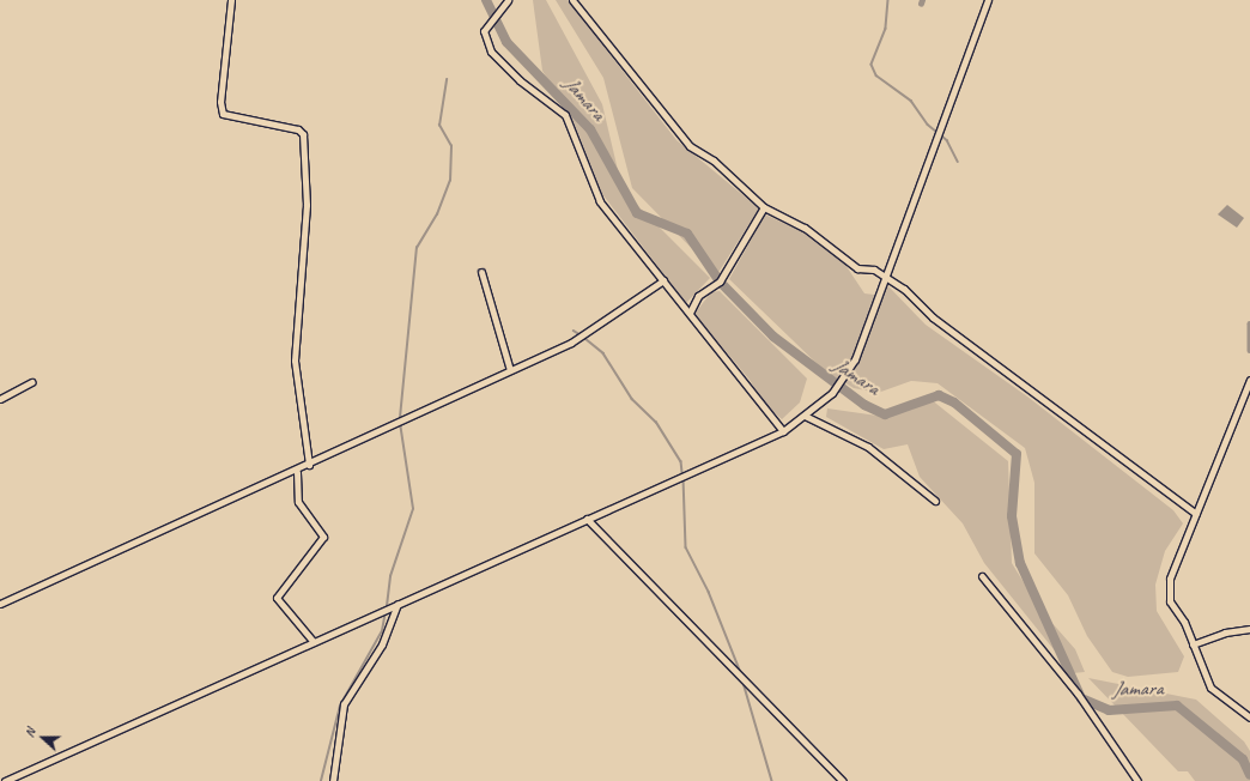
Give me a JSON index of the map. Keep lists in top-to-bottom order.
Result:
{
  "water": ["Jamara"],
  "north": "left"
}
